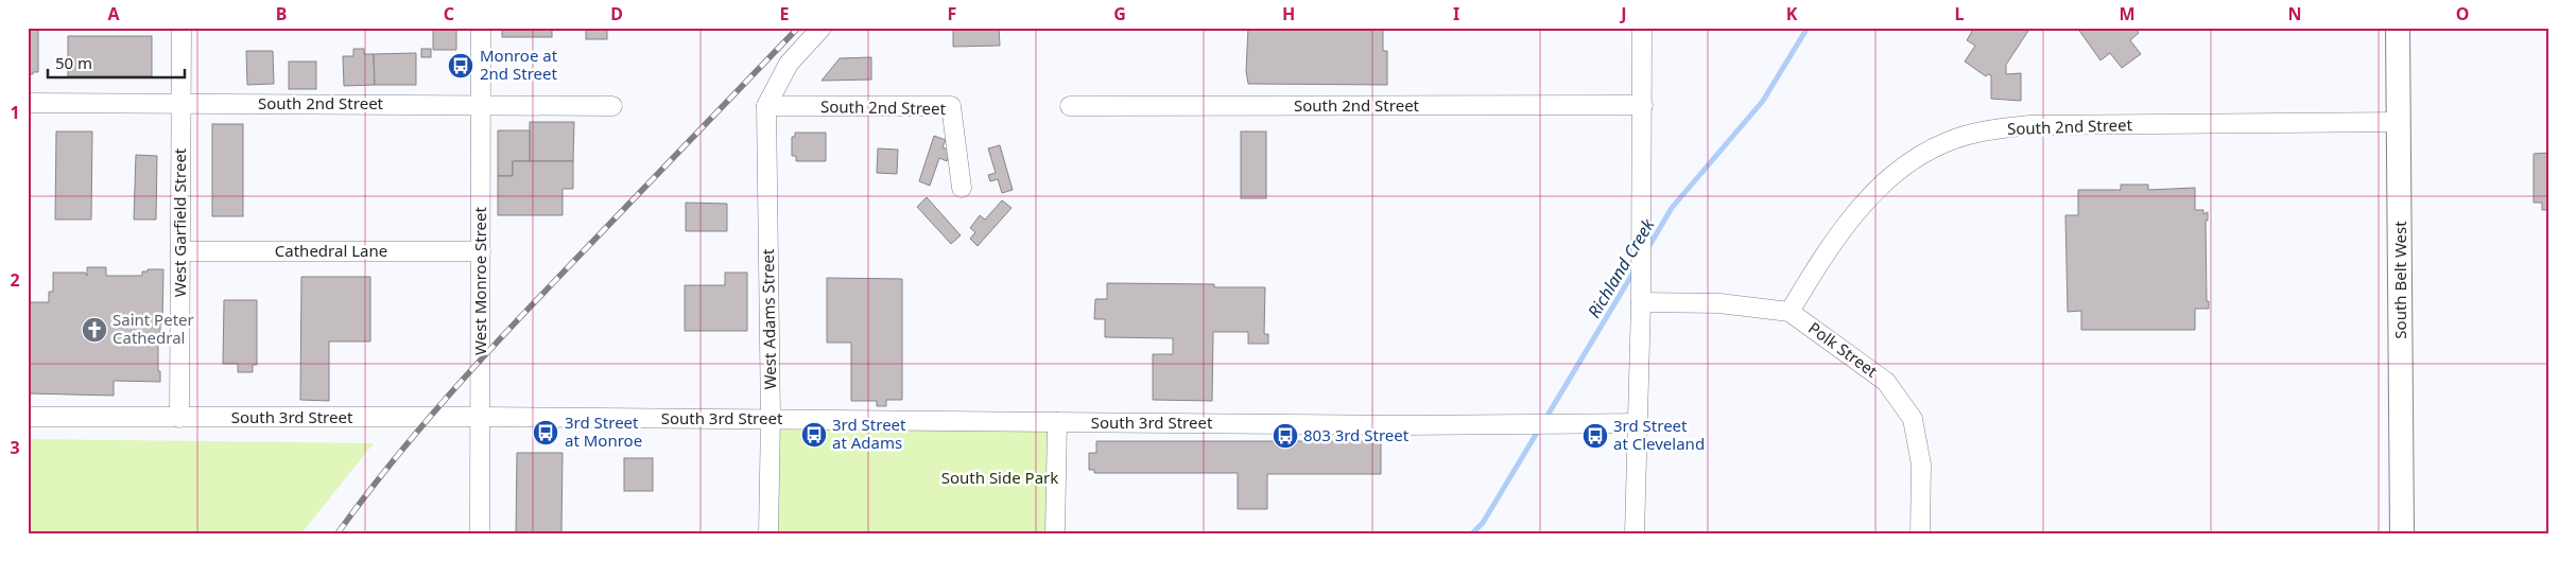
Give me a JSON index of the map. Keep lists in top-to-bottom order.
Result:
{
  "streets": {
    "main road": ["South Belt West"],
    "street": [
      "South 2nd Street",
      "West Garfield Street",
      "Cathedral Lane",
      "West Monroe Street",
      "West Adams Street",
      "Polk Street",
      "South 3rd Street"
    ]
  },
  "crossings": [
    ["South 2nd Street", "West Garfield Street"],
    ["South 2nd Street", "South Belt West"],
    ["South 2nd Street", "West Monroe Street"],
    ["South 2nd Street", "West Adams Street"],
    ["South 2nd Street", "Polk Street"],
    ["West Garfield Street", "Cathedral Lane"],
    ["West Garfield Street", "South 3rd Street"],
    ["Cathedral Lane", "West Monroe Street"],
    ["West Monroe Street", "South 3rd Street"],
    ["West Adams Street", "South 3rd Street"]
  ],
  "water": ["Richland Creek"],
  "parks": ["South Side Park"],
  "places": {
    "bus stop": [
      "Monroe at 2nd Street",
      "3rd Street at Monroe",
      "3rd Street at Adams",
      "803 3rd Street",
      "3rd Street at Cleveland"
    ],
    "church": ["Saint Peter Cathedral"]
  },
  "scale_bar": "50 m",
  "grid": {
    "columns": [
      "A",
      "B",
      "C",
      "D",
      "E",
      "F",
      "G",
      "H",
      "I",
      "J",
      "K",
      "L",
      "M",
      "N",
      "O"
    ],
    "rows": ["1", "2", "3"]
  }
}
